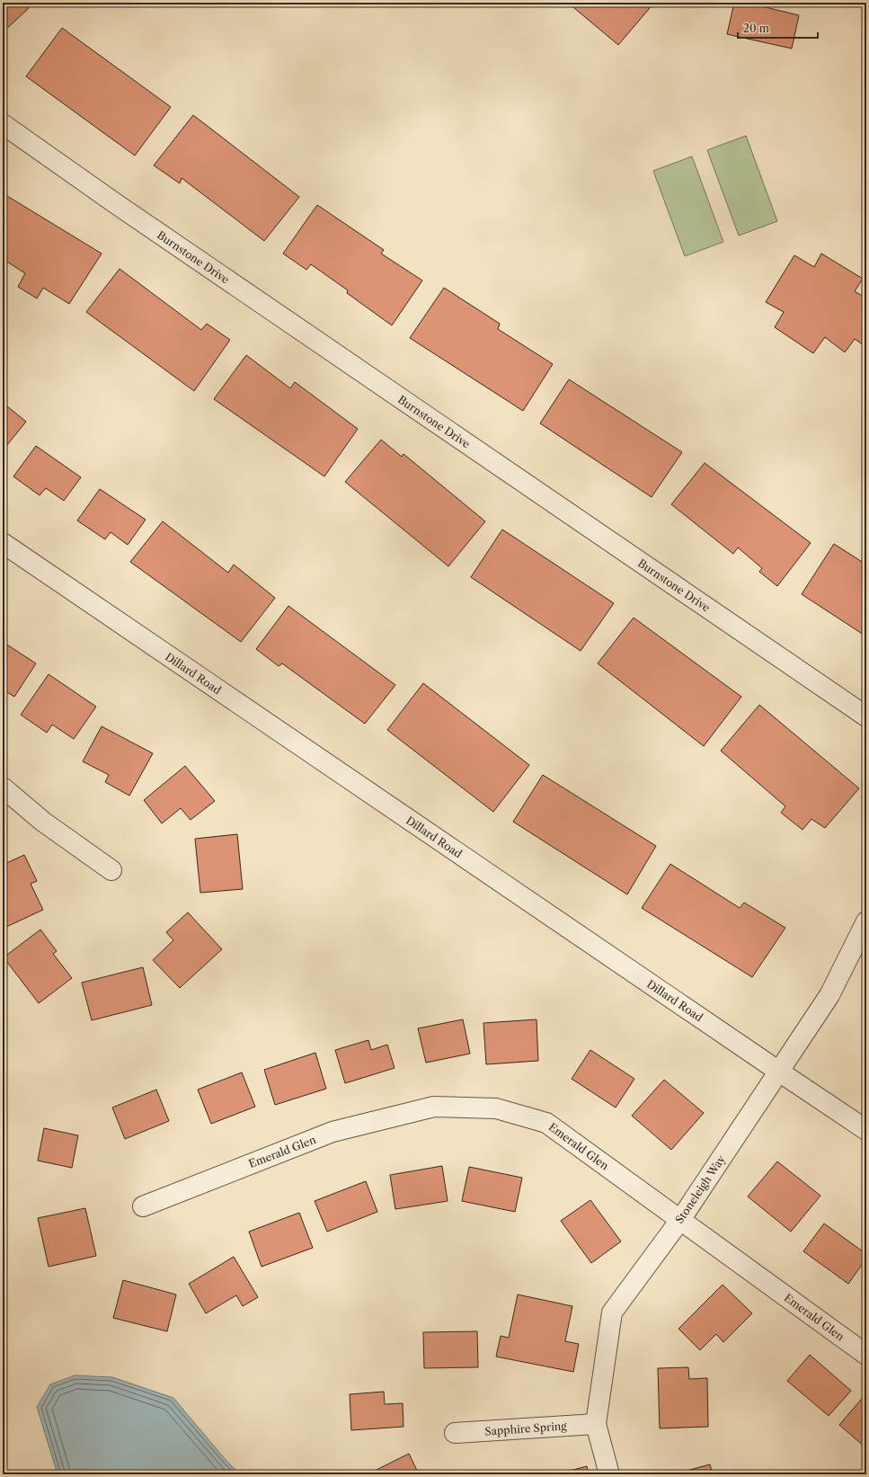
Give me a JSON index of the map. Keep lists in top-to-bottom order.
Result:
{
  "streets": {
    "street": [
      "Burnstone Drive",
      "Dillard Road",
      "Emerald Glen",
      "Stoneleigh Way",
      "Sapphire Spring"
    ]
  },
  "crossings": [
    ["Dillard Road", "Stoneleigh Way"],
    ["Emerald Glen", "Stoneleigh Way"],
    ["Stoneleigh Way", "Sapphire Spring"]
  ],
  "scale_bar": "20 m"
}
